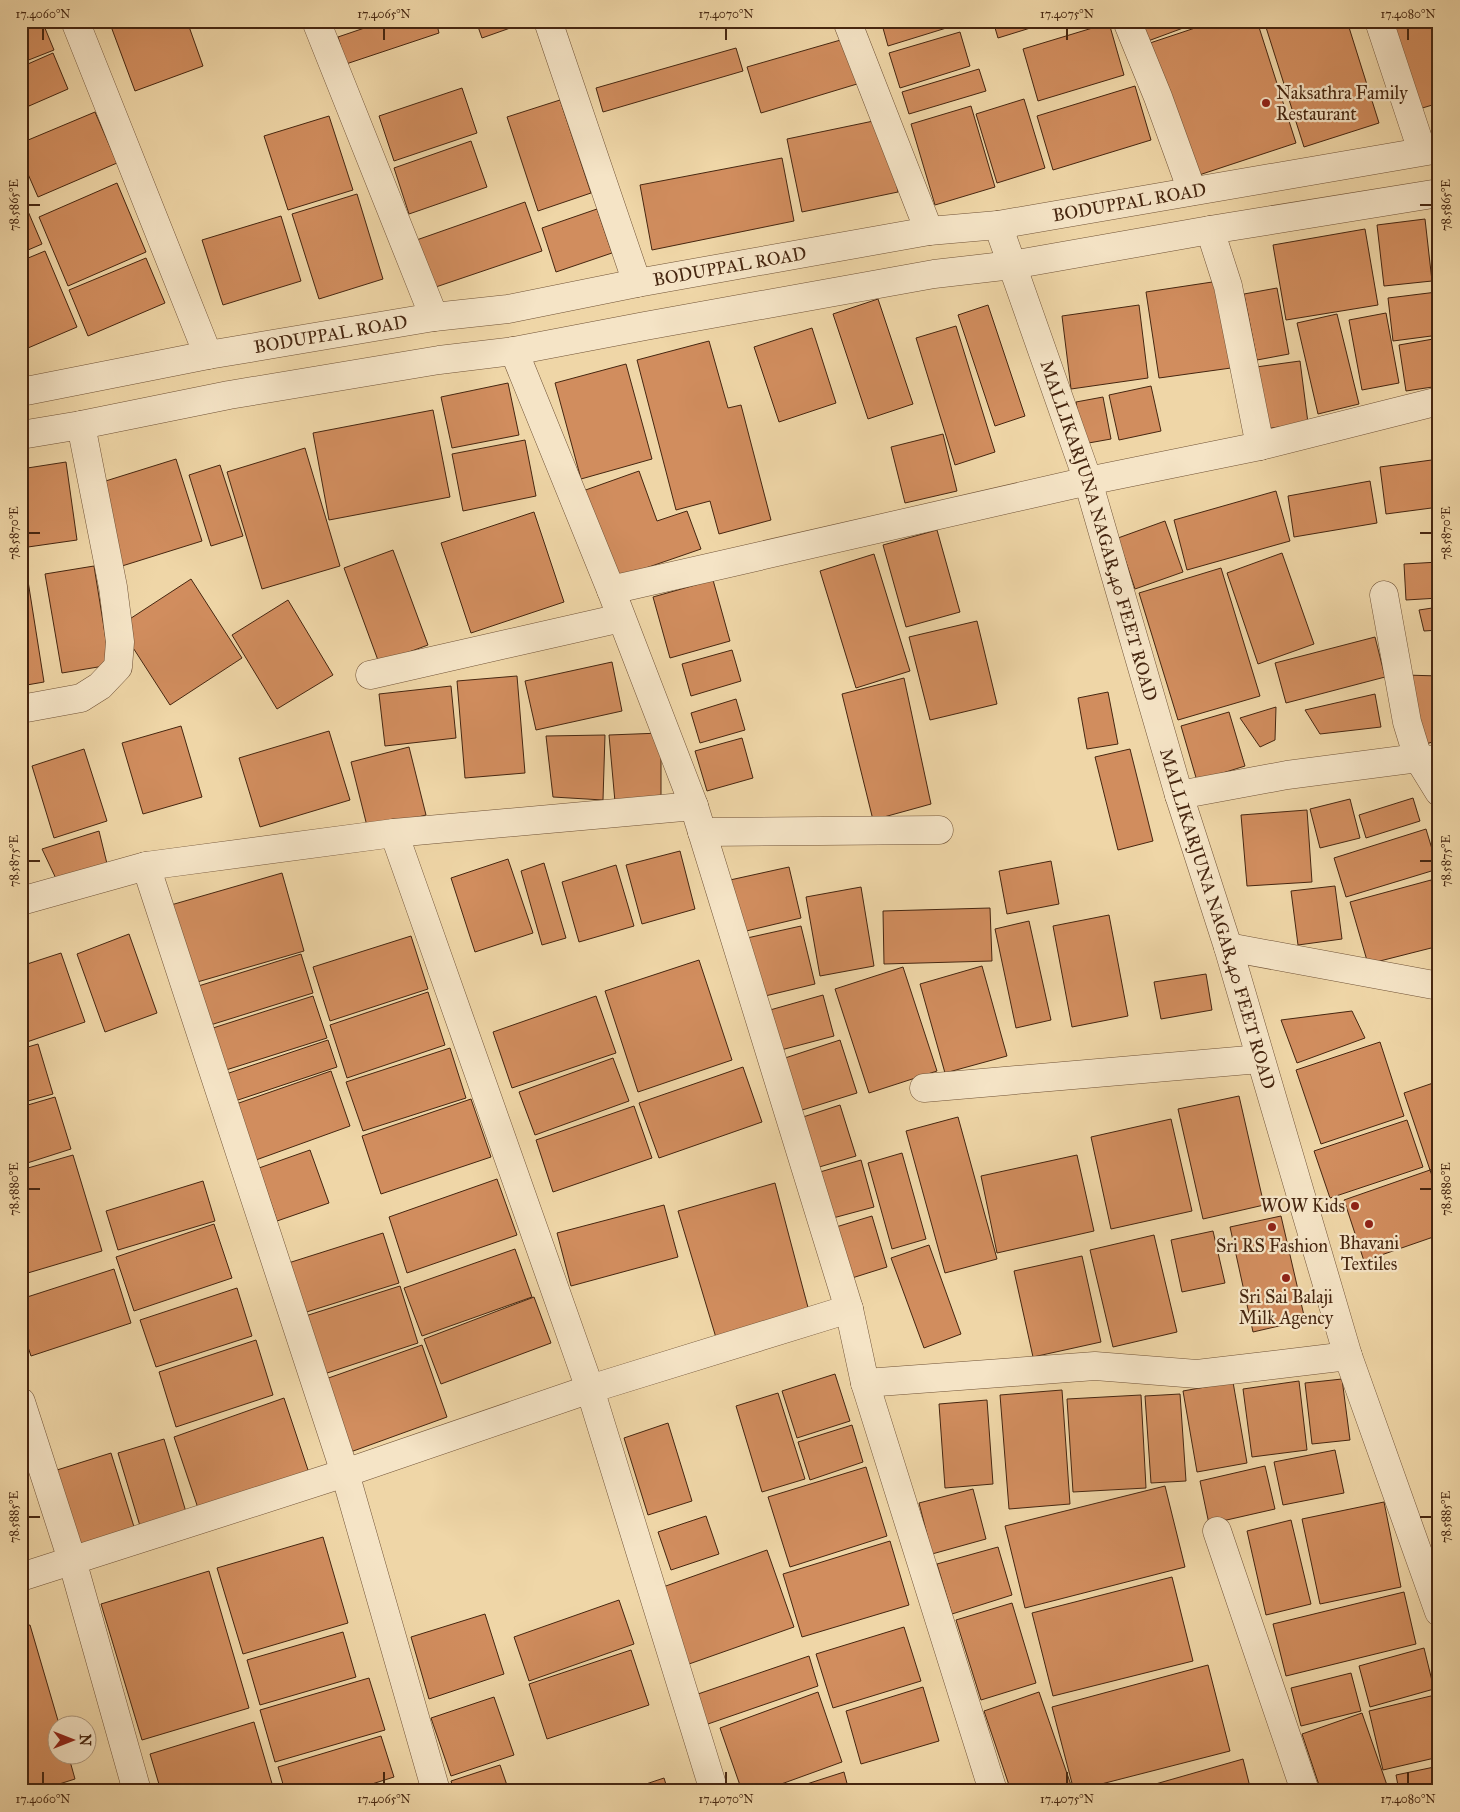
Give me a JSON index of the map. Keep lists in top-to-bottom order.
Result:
{
  "streets": {
    "street": ["BODUPPAL ROAD", "MALLIKARJUNA NAGAR,40 FEET ROAD"]
  },
  "crossings": [
    ["BODUPPAL ROAD", "MALLIKARJUNA NAGAR,40 FEET ROAD"]
  ],
  "places": [
    "Naksathra Family Restaurant",
    "WOW Kids",
    "Bhavani Textiles",
    "Sri RS Fashion",
    "Sri Sai Balaji Milk Agency"
  ],
  "north": "right",
  "coordinates": [
    "17.4060°N",
    "17.4065°N",
    "17.4070°N",
    "17.4075°N",
    "17.4080°N",
    "78.5865°E",
    "78.5870°E",
    "78.5875°E",
    "78.5880°E",
    "78.5885°E"
  ]
}
